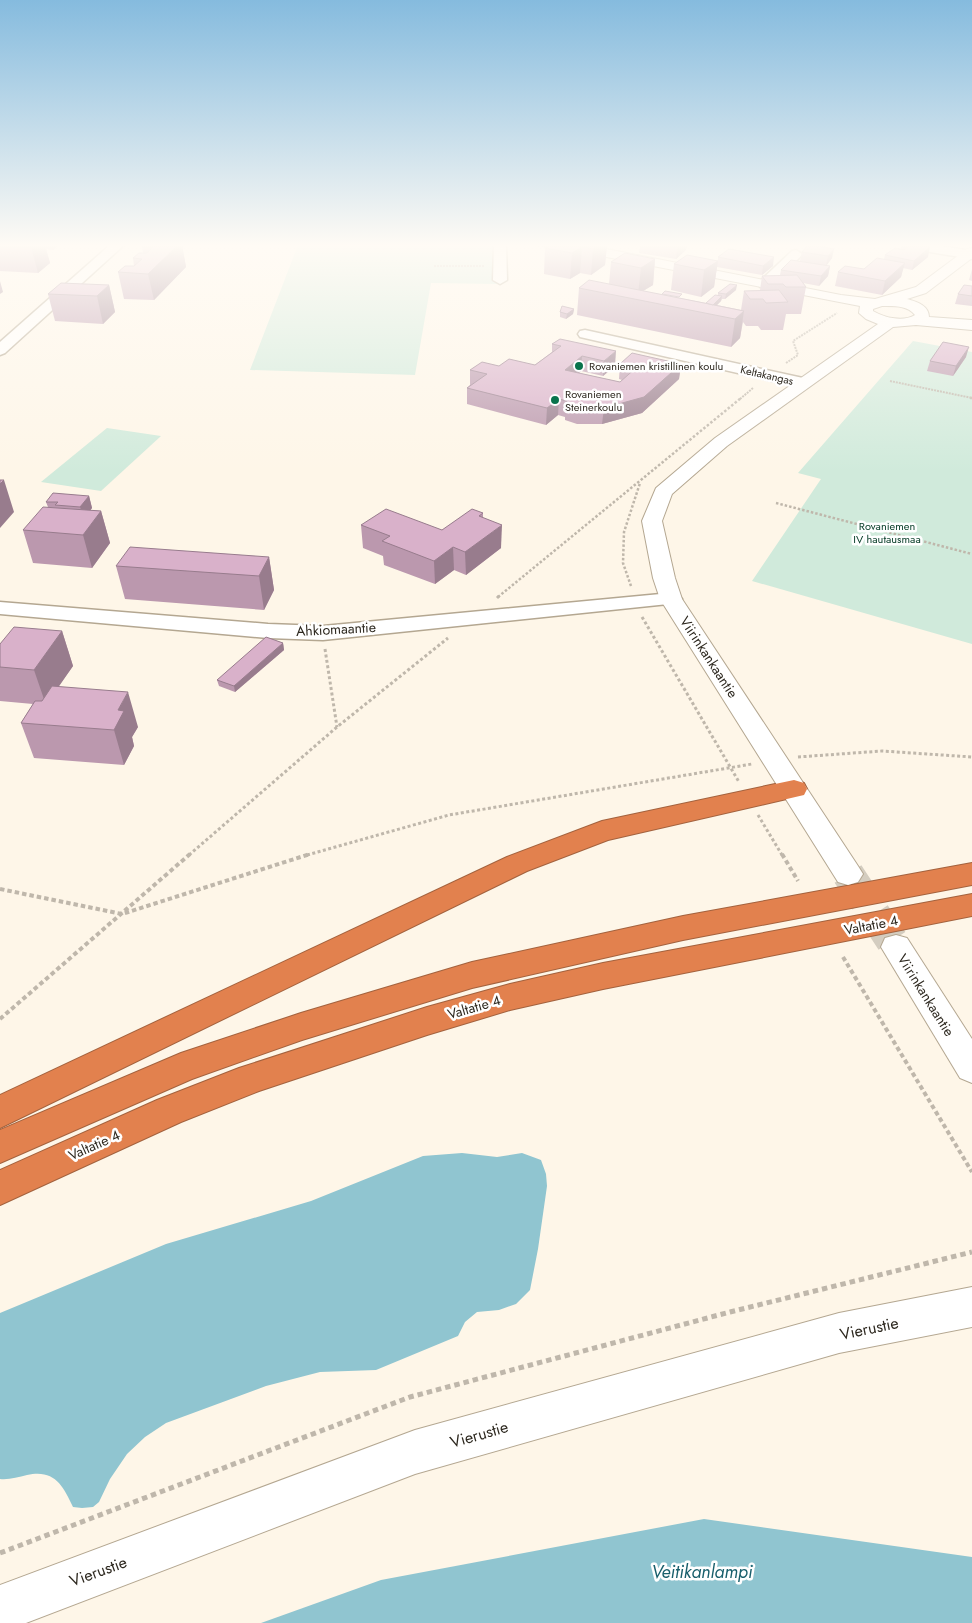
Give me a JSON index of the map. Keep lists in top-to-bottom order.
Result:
{
  "streets": {
    "highway": ["Valtatie 4"],
    "street": [
      "Keltakangas",
      "Ahkiomaantie",
      "Viirinkankaantie",
      "Vierustie"
    ]
  },
  "crossings": [
    ["Keltakangas", "Viirinkankaantie"],
    ["Ahkiomaantie", "Viirinkankaantie"]
  ],
  "water": ["Veitikanlampi"],
  "parks": ["Rovaniemen IV hautausmaa"],
  "places": ["Rovaniemen kristillinen koulu", "Rovaniemen Steinerkoulu"]
}
